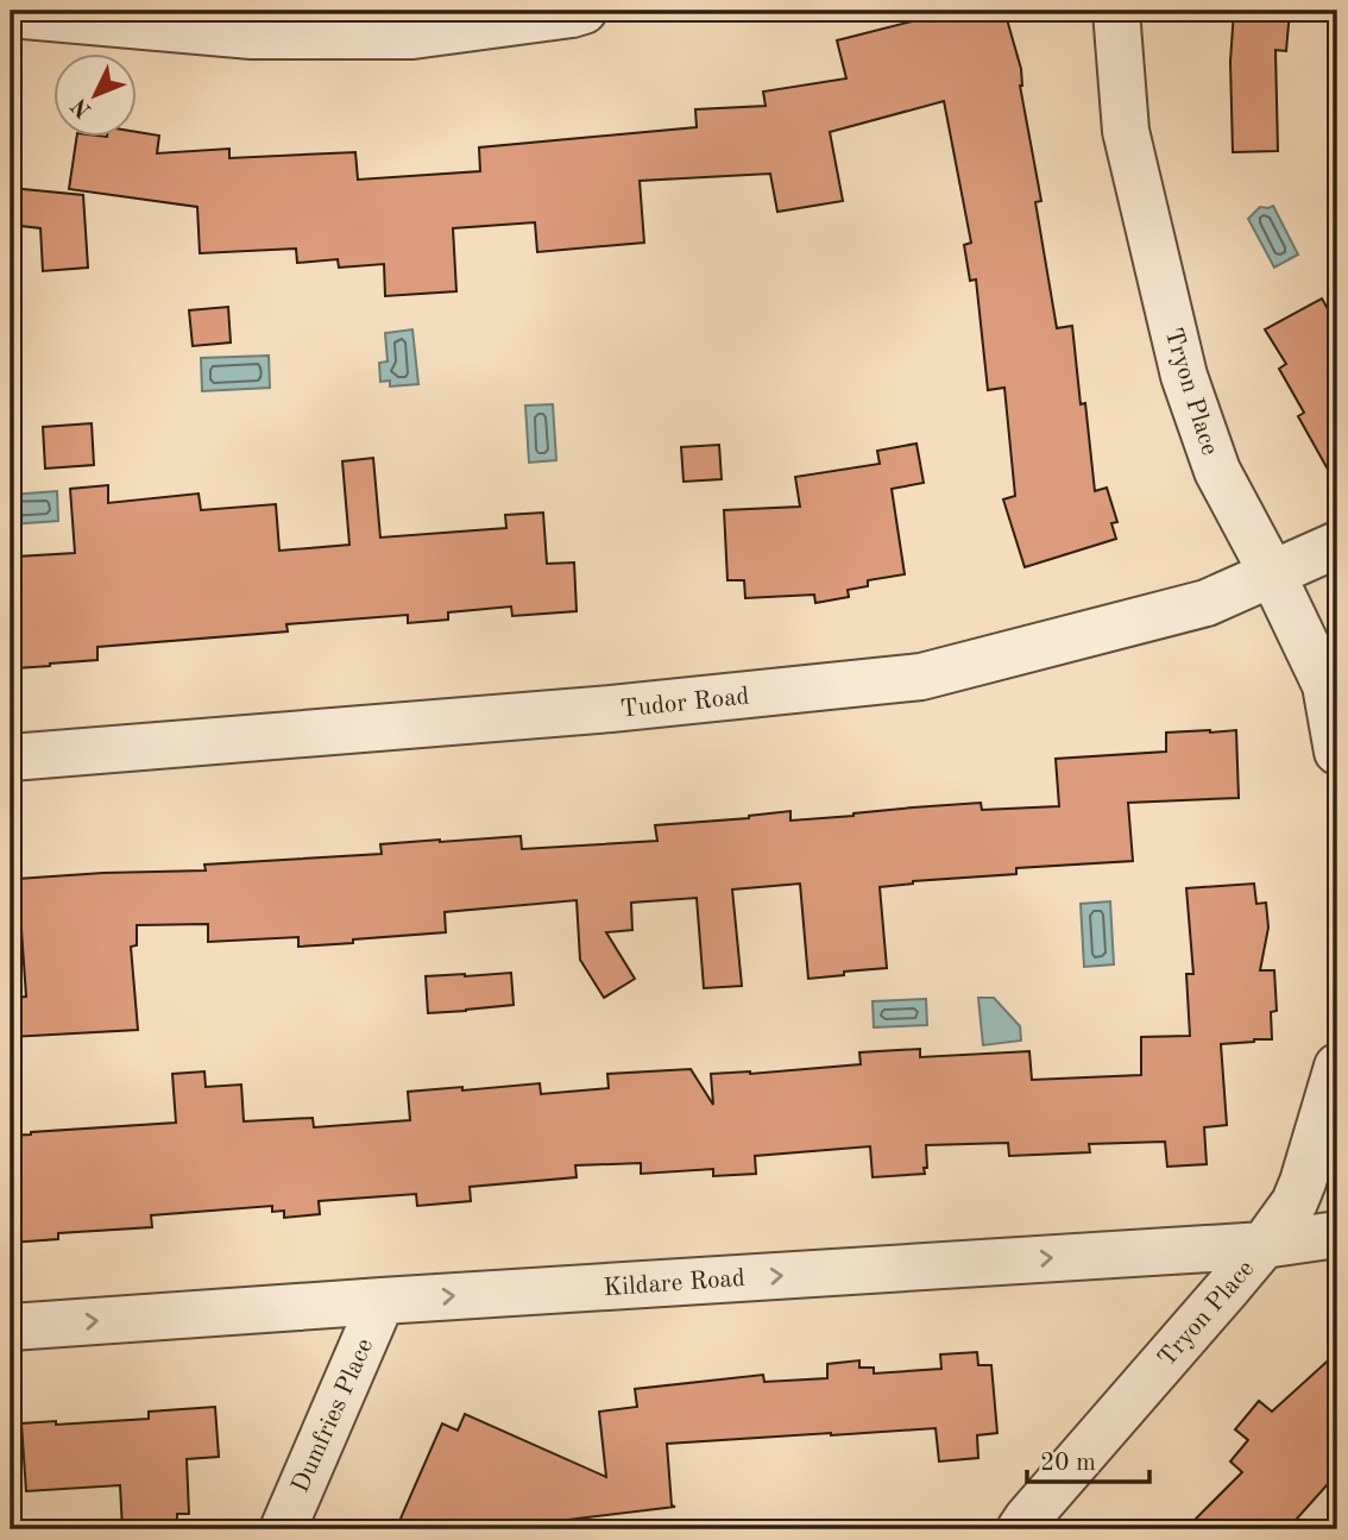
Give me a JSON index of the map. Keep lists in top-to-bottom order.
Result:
{
  "streets": {
    "street": [
      "Tryon Place",
      "Tudor Road",
      "Kildare Road",
      "Dumfries Place"
    ]
  },
  "crossings": [
    ["Tryon Place", "Tudor Road"],
    ["Tryon Place", "Kildare Road"],
    ["Kildare Road", "Dumfries Place"]
  ],
  "one_way": ["Kildare Road"],
  "scale_bar": "20 m",
  "north": "bottom left"
}
